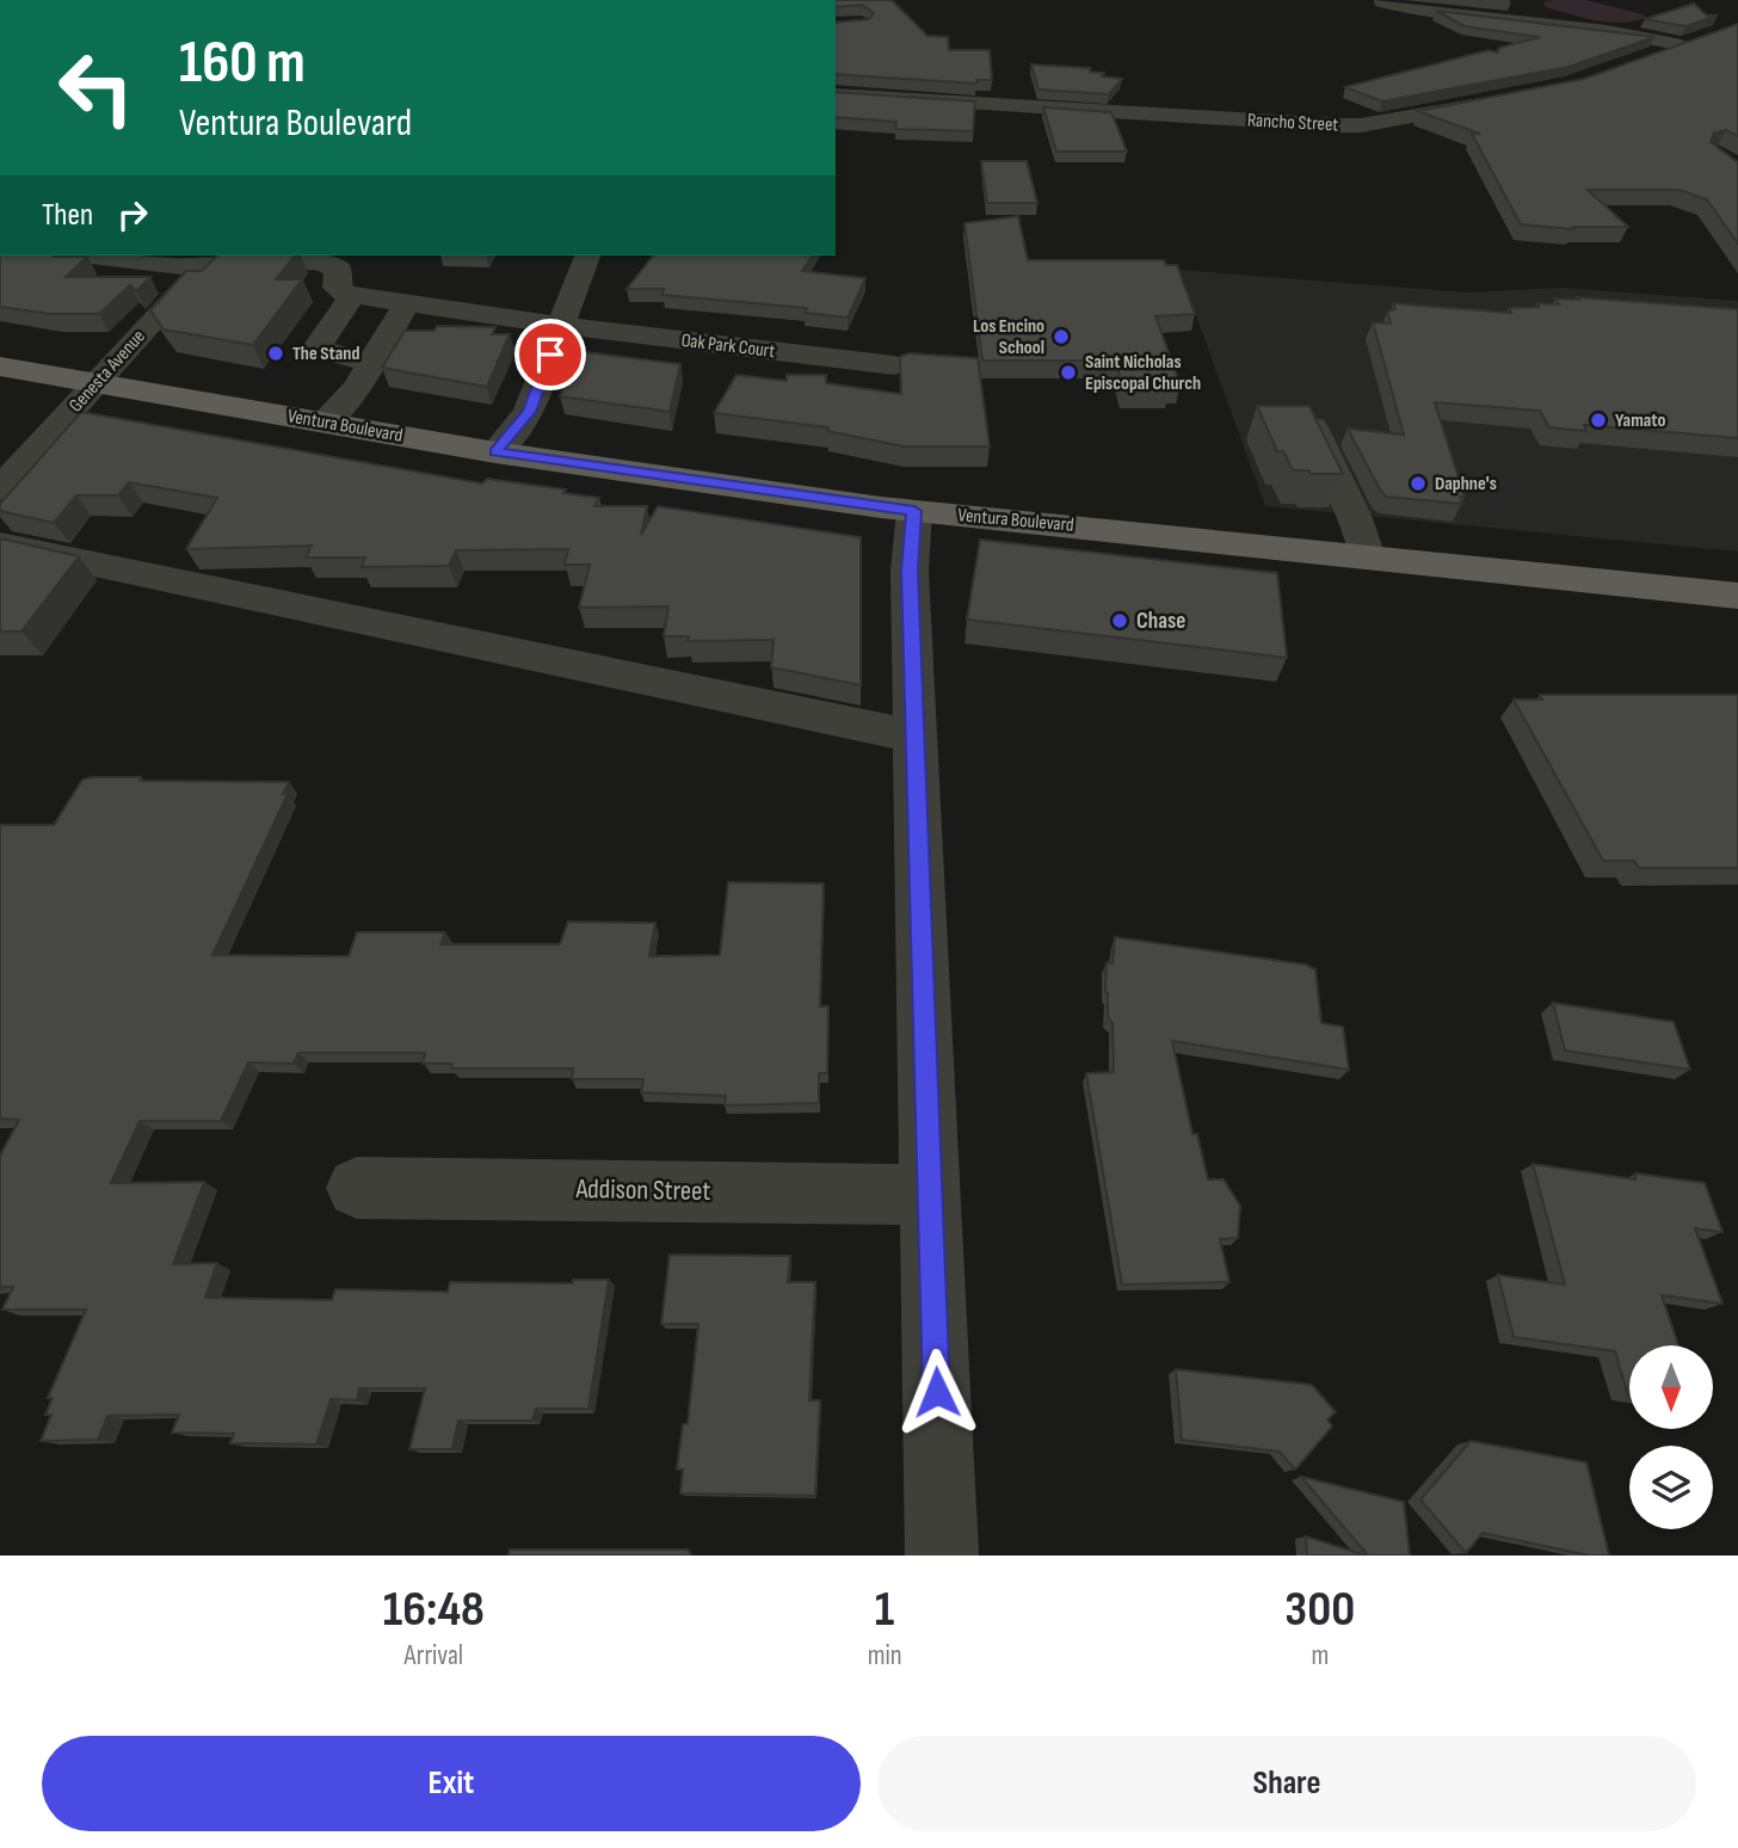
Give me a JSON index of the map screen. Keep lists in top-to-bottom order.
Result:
{
  "streets": {
    "main road": ["Ventura Boulevard"],
    "street": [
      "Rancho Street",
      "Oak Park Court",
      "Genesta Avenue",
      "Addison Street"
    ]
  },
  "crossings": [
    ["Genesta Avenue", "Ventura Boulevard"]
  ],
  "places": [
    "Los Encino School",
    "The Stand",
    "Saint Nicholas Episcopal Church",
    "Yamato",
    "Daphne's",
    "Chase"
  ],
  "north": "bottom",
  "page": {
    "turn": ["160 m", "Ventura Boulevard"],
    "then": "Then",
    "eta": [
      "16:48",
      "Arrival",
      "1",
      "min",
      "300",
      "m"
    ],
    "buttons": ["Exit", "Share"]
  }
}
